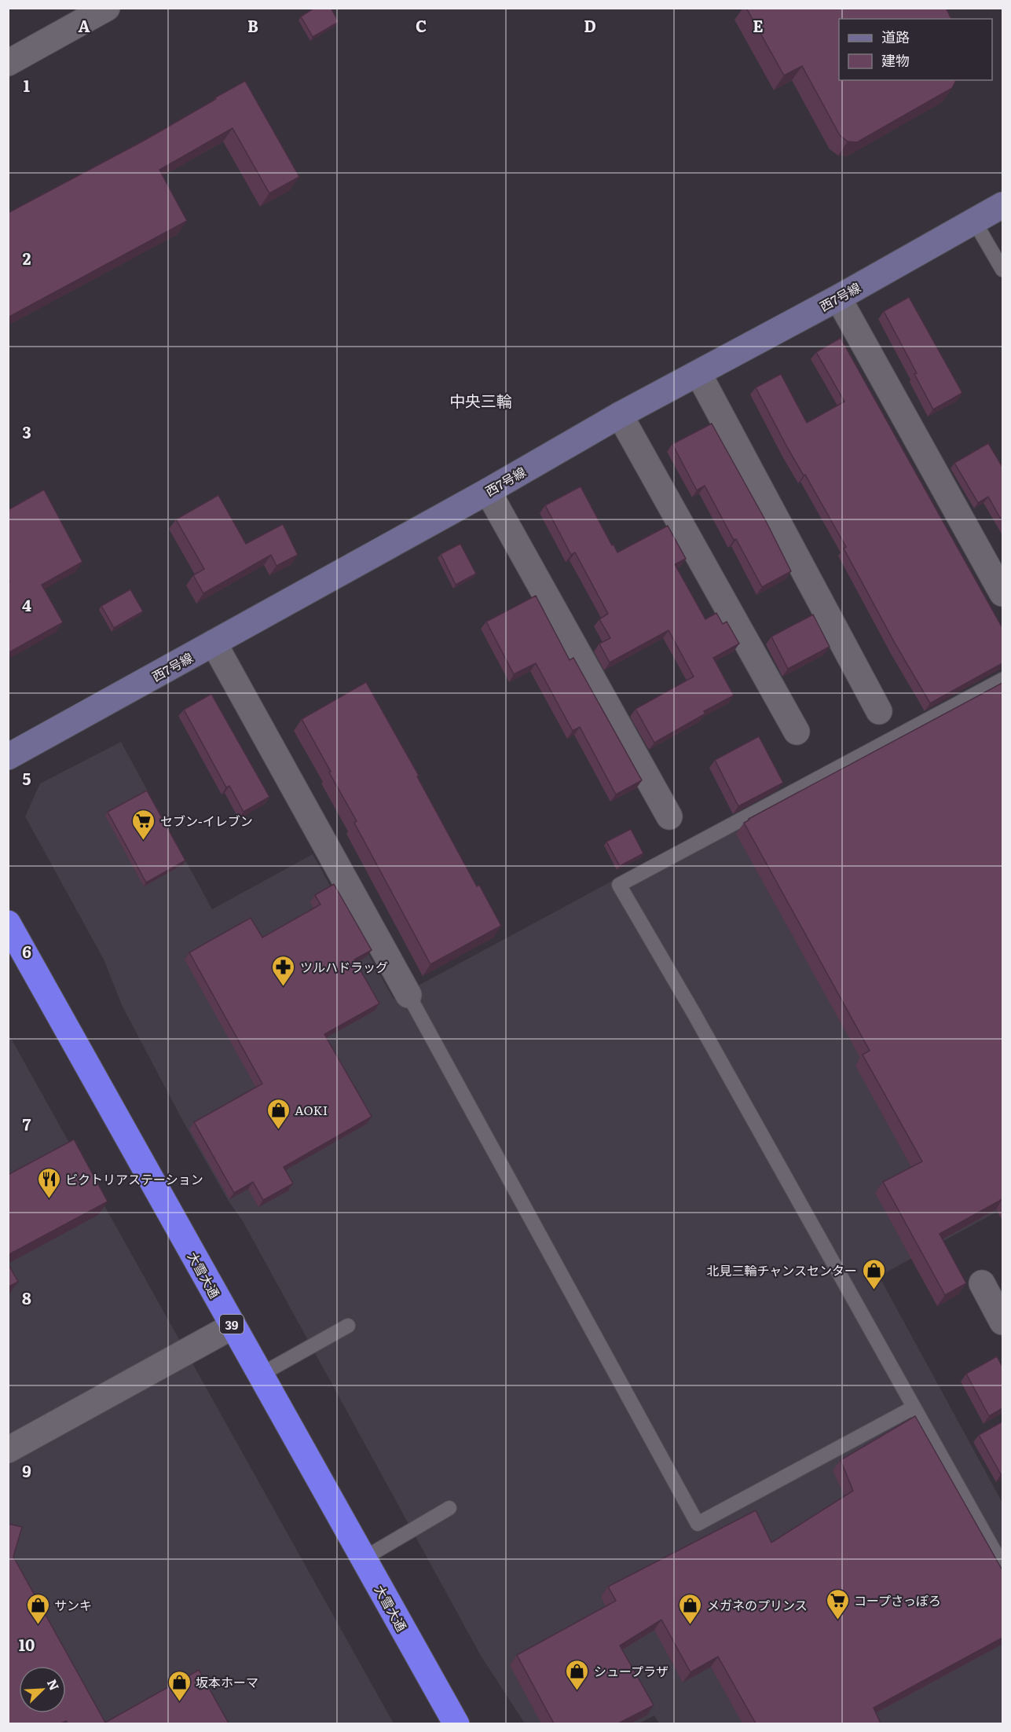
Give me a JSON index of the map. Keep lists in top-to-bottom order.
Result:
{
  "streets": {
    "highway": ["大雪大通", "39"],
    "street": ["西7号線"]
  },
  "districts": ["中央三輪"],
  "places": {
    "supermarket": ["セブン-イレブン", "コープさっぽろ"],
    "pharmacy": ["ツルハドラッグ"],
    "shop": [
      "AOKI",
      "北見三輪チャンスセンター",
      "サンキ",
      "メガネのプリンス",
      "シュープラザ",
      "坂本ホーマ"
    ],
    "restaurant": ["ビクトリアステーション"]
  },
  "legend": ["道路", "建物"],
  "north": "top right",
  "grid": {
    "columns": [
      "A",
      "B",
      "C",
      "D",
      "E"
    ],
    "rows": [
      "1",
      "2",
      "3",
      "4",
      "5",
      "6",
      "7",
      "8",
      "9",
      "10"
    ]
  }
}
